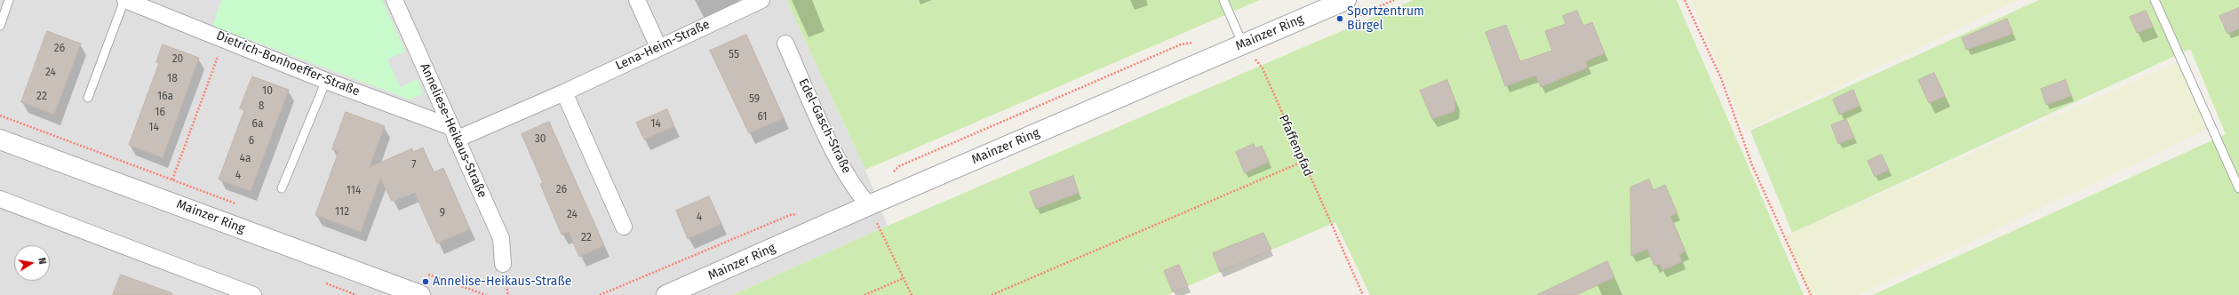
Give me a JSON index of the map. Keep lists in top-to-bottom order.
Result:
{
  "streets": {
    "street": [
      "Mainzer Ring",
      "Lena-Heim-Straße",
      "Dietrich-Bonhoeffer-Straße",
      "Edel-Gasch-Straße",
      "Anneliese-Heikaus-Straße"
    ],
    "path": ["Pfaffenpfad"]
  },
  "crossings": [
    ["Mainzer Ring", "Edel-Gasch-Straße"],
    ["Mainzer Ring", "Pfaffenpfad"],
    ["Lena-Heim-Straße", "Dietrich-Bonhoeffer-Straße"],
    ["Lena-Heim-Straße", "Anneliese-Heikaus-Straße"],
    ["Dietrich-Bonhoeffer-Straße", "Anneliese-Heikaus-Straße"]
  ],
  "places": ["Sportzentrum Bürgel", "Annelise-Heikaus-Straße"],
  "house_numbers": [
    "26",
    "55",
    "20",
    "24",
    "18",
    "10",
    "22",
    "16a",
    "59",
    "8",
    "16",
    "61",
    "6a",
    "14",
    "14",
    "30",
    "6",
    "4a",
    "7",
    "4",
    "26",
    "114",
    "112",
    "9",
    "24",
    "4",
    "22"
  ],
  "north": "right"
}
